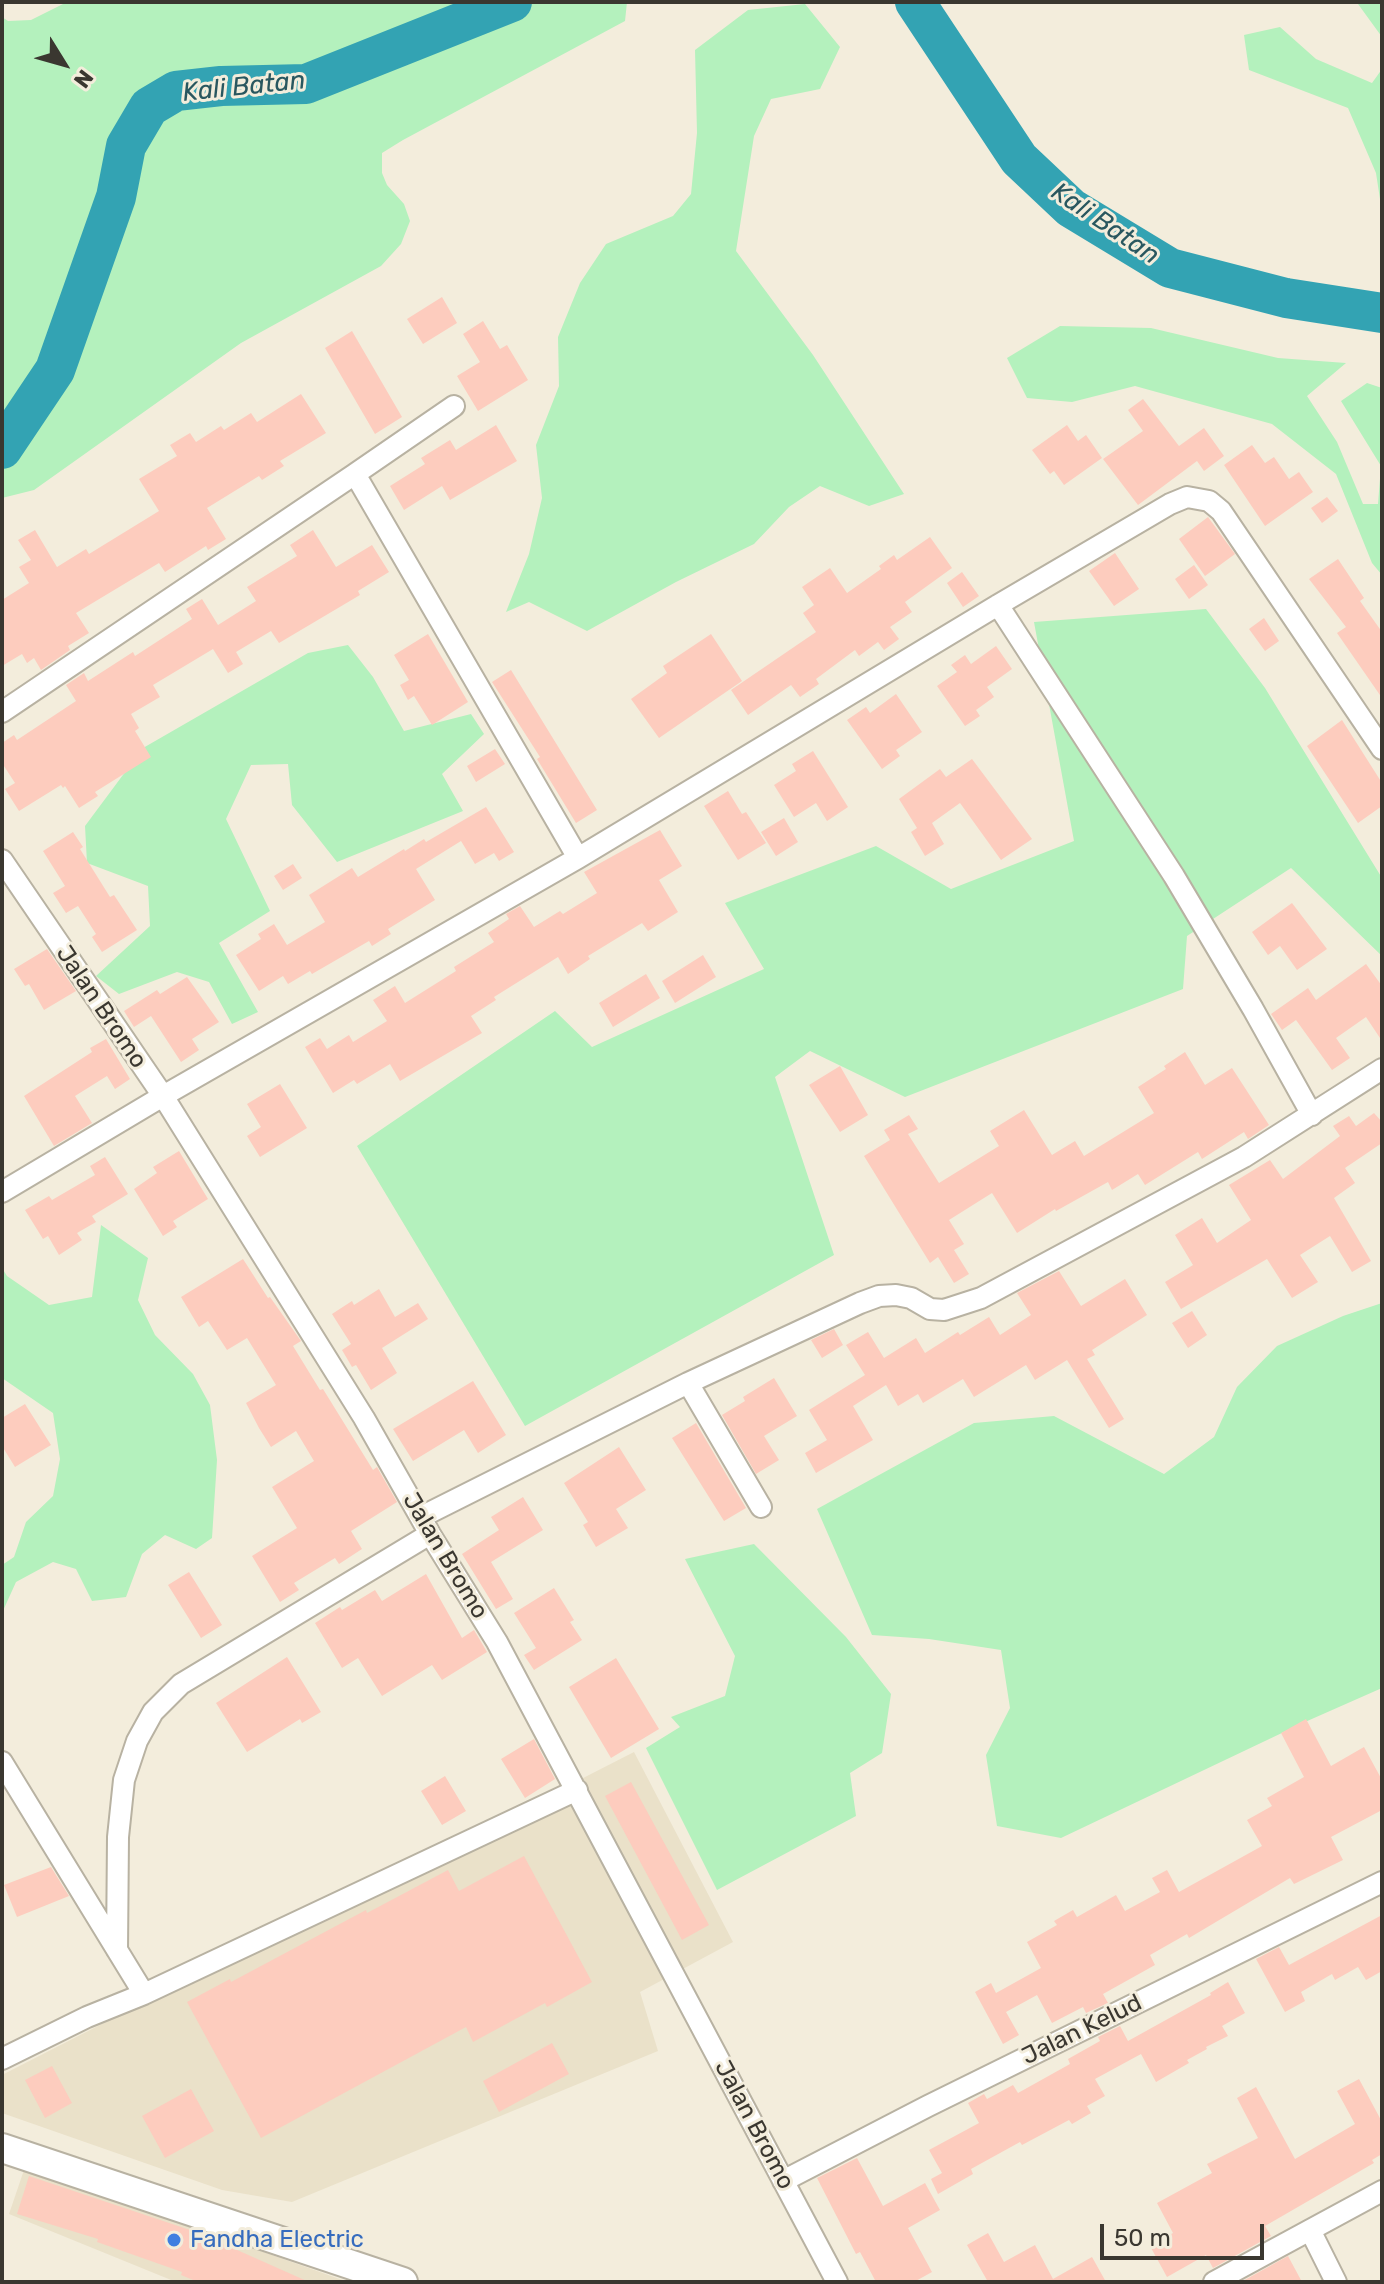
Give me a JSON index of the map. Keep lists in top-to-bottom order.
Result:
{
  "streets": {
    "street": ["Jalan Bromo", "Jalan Kelud"]
  },
  "crossings": [
    ["Jalan Bromo", "Jalan Kelud"]
  ],
  "water": ["Kali Batan"],
  "places": ["Fandha Electric"],
  "scale_bar": "50 m",
  "north": "bottom right"
}
